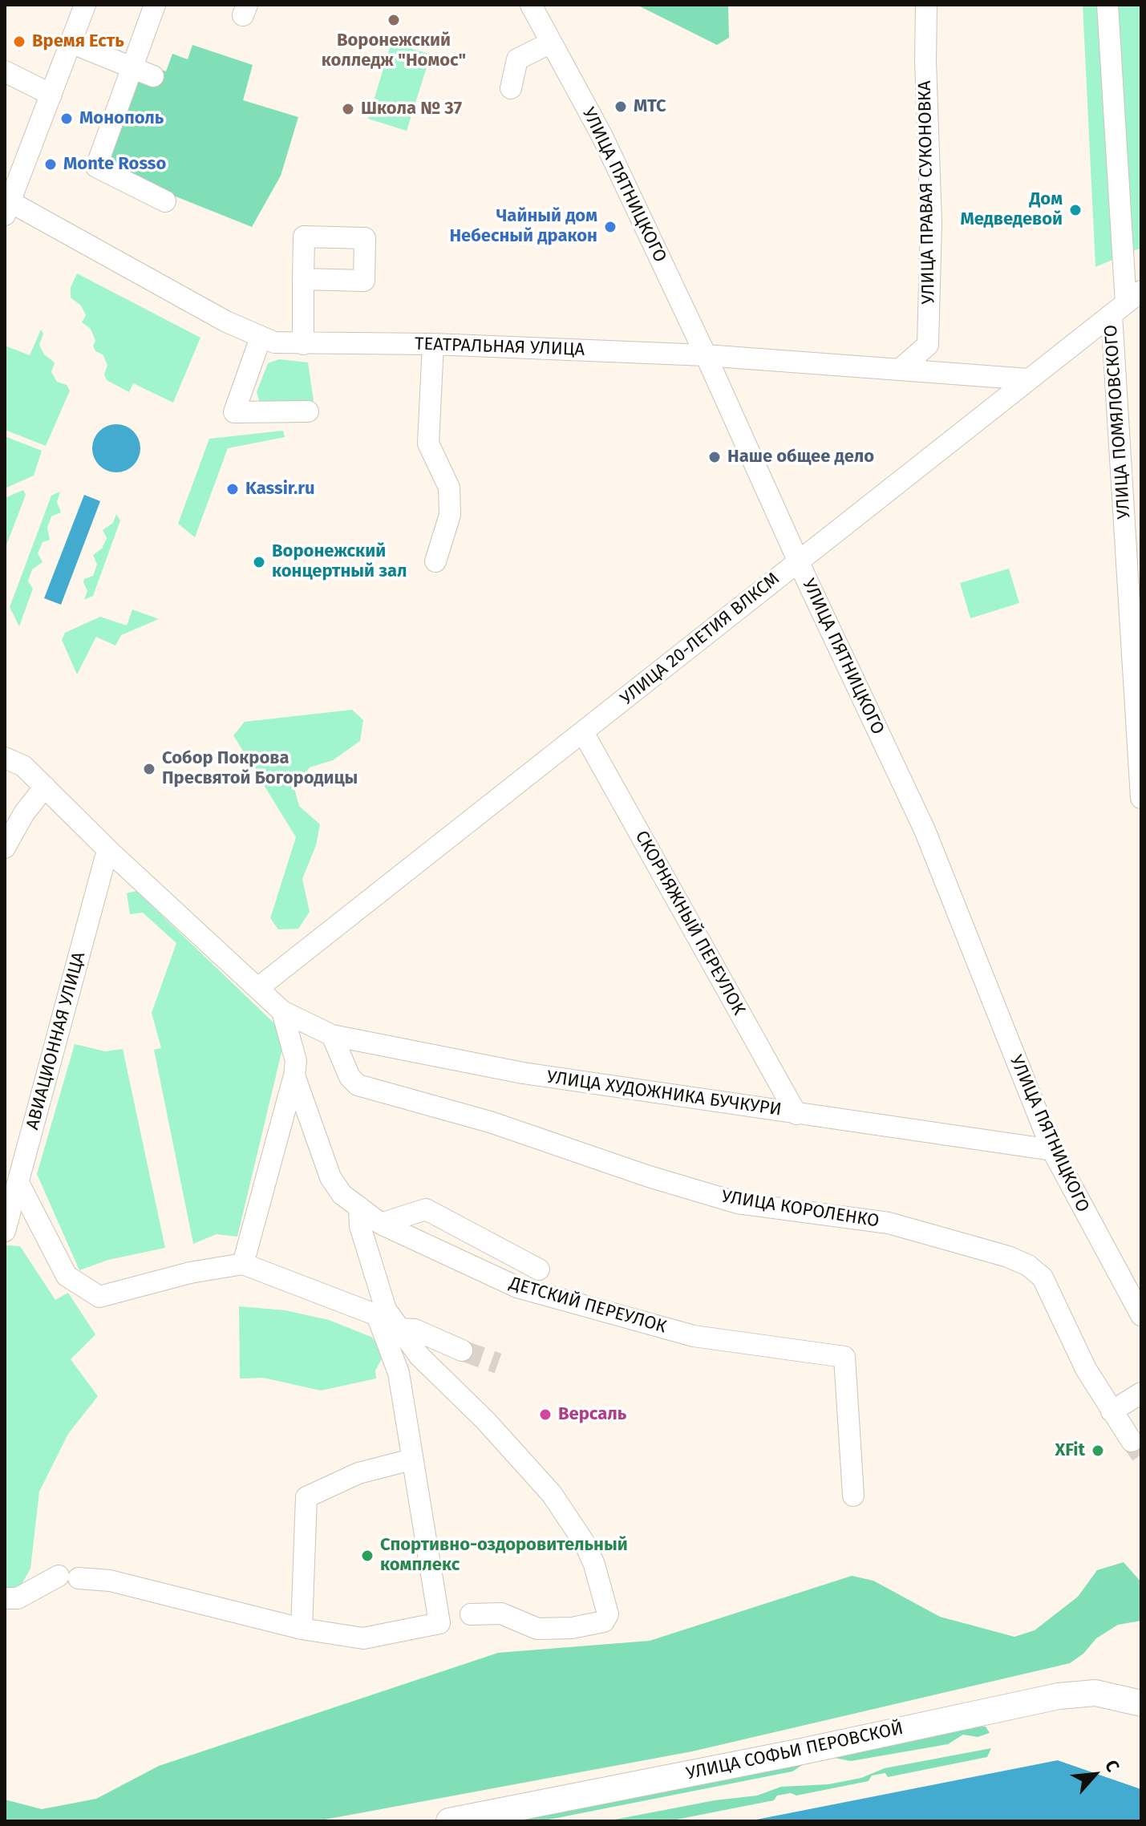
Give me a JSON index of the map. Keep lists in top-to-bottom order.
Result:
{
  "streets": {
    "main road": ["УЛИЦА СОФЬИ ПЕРОВСКОЙ"],
    "street": [
      "УЛИЦА ПЯТНИЦКОГО",
      "УЛИЦА ПРАВАЯ СУКОНОВКА",
      "ТЕАТРАЛЬНАЯ УЛИЦА",
      "УЛИЦА ПОМЯЛОВСКОГО",
      "УЛИЦА 20-ЛЕТИЯ ВЛКСМ",
      "СКОРНЯЖНЫЙ ПЕРЕУЛОК",
      "АВИАЦИОННАЯ УЛИЦА",
      "УЛИЦА ХУДОЖНИКА БУЧКУРИ",
      "УЛИЦА КОРОЛЕНКО",
      "ДЕТСКИЙ ПЕРЕУЛОК"
    ]
  },
  "crossings": [
    ["УЛИЦА ПЯТНИЦКОГО", "ТЕАТРАЛЬНАЯ УЛИЦА"],
    ["УЛИЦА ПЯТНИЦКОГО", "УЛИЦА 20-ЛЕТИЯ ВЛКСМ"],
    ["УЛИЦА ПЯТНИЦКОГО", "УЛИЦА ХУДОЖНИКА БУЧКУРИ"],
    ["УЛИЦА ПРАВАЯ СУКОНОВКА", "ТЕАТРАЛЬНАЯ УЛИЦА"],
    ["ТЕАТРАЛЬНАЯ УЛИЦА", "УЛИЦА 20-ЛЕТИЯ ВЛКСМ"],
    ["УЛИЦА ПОМЯЛОВСКОГО", "УЛИЦА 20-ЛЕТИЯ ВЛКСМ"],
    ["УЛИЦА 20-ЛЕТИЯ ВЛКСМ", "СКОРНЯЖНЫЙ ПЕРЕУЛОК"],
    ["СКОРНЯЖНЫЙ ПЕРЕУЛОК", "УЛИЦА ХУДОЖНИКА БУЧКУРИ"],
    ["УЛИЦА ХУДОЖНИКА БУЧКУРИ", "УЛИЦА КОРОЛЕНКО"]
  ],
  "places": [
    "Воронежский колледж \"Номос\"",
    "Время Есть",
    "МТС",
    "Школа № 37",
    "Монополь",
    "Monte Rosso",
    "Дом Медведевой",
    "Чайный дом Небесный дракон",
    "Наше общее дело",
    "Kassir.ru",
    "Воронежский концертный зал",
    "Собор Покрова Пресвятой Богородицы",
    "Версаль",
    "XFit",
    "Спортивно-оздоровительный комплекс"
  ],
  "north": "top right"
}
